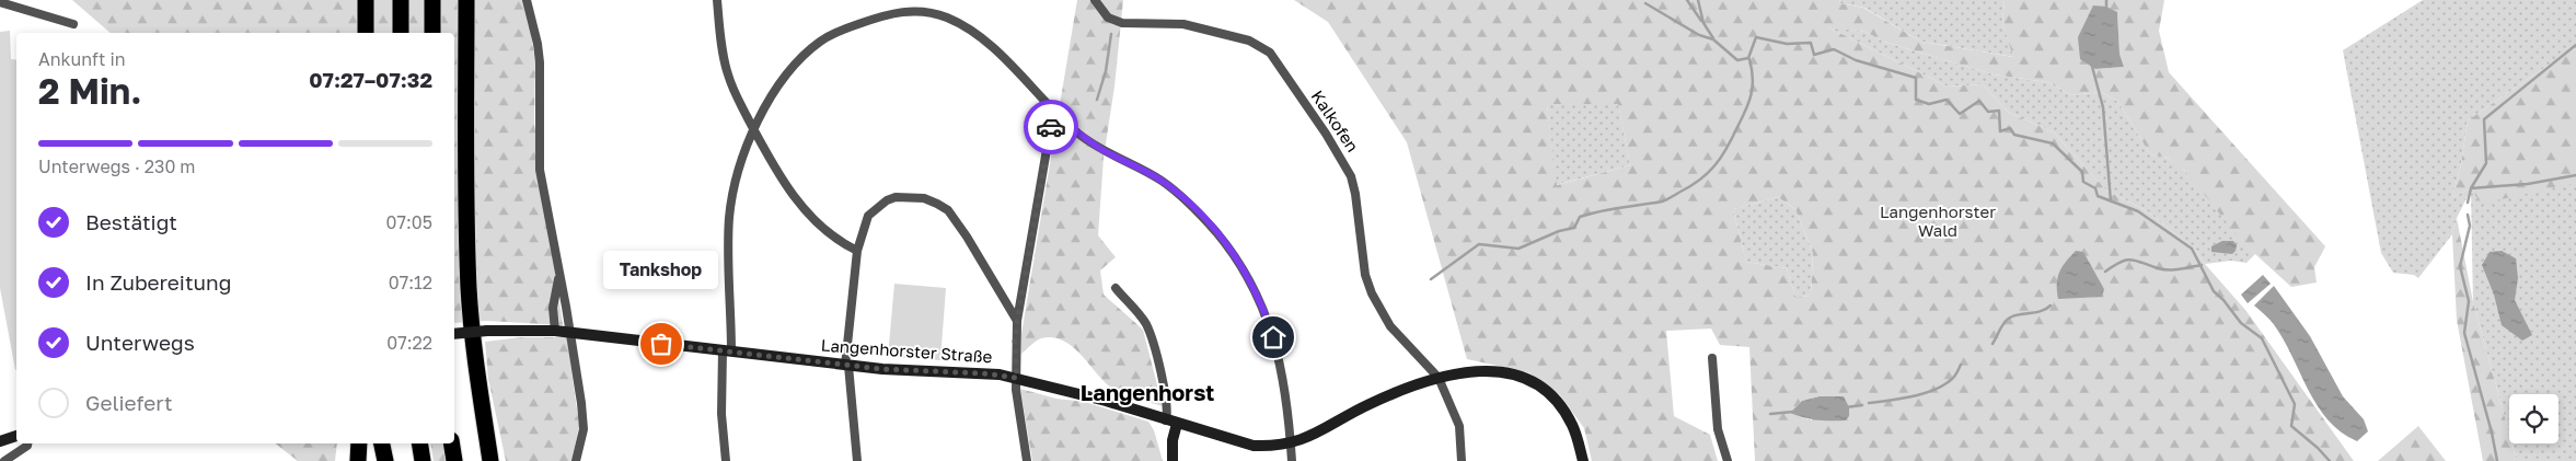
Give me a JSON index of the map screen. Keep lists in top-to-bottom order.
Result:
{
  "streets": {
    "street": ["Kalkofen", "Langenhorster Straße"]
  },
  "crossings": [
    ["Kalkofen", "Langenhorster Straße"]
  ],
  "districts": ["Langenhorst"],
  "parks": ["Langenhorster Wald"],
  "places": ["Tankshop"],
  "page": {
    "heading": ["2 Min.", "Ankunft in", "07:27–07:32"],
    "bar": "Unterwegs · 230 m",
    "list": [
      ["Bestätigt", "07:05"],
      ["In Zubereitung", "07:12"],
      ["Unterwegs", "07:22"],
      "Geliefert"
    ],
    "bubble": "Tankshop"
  }
}
